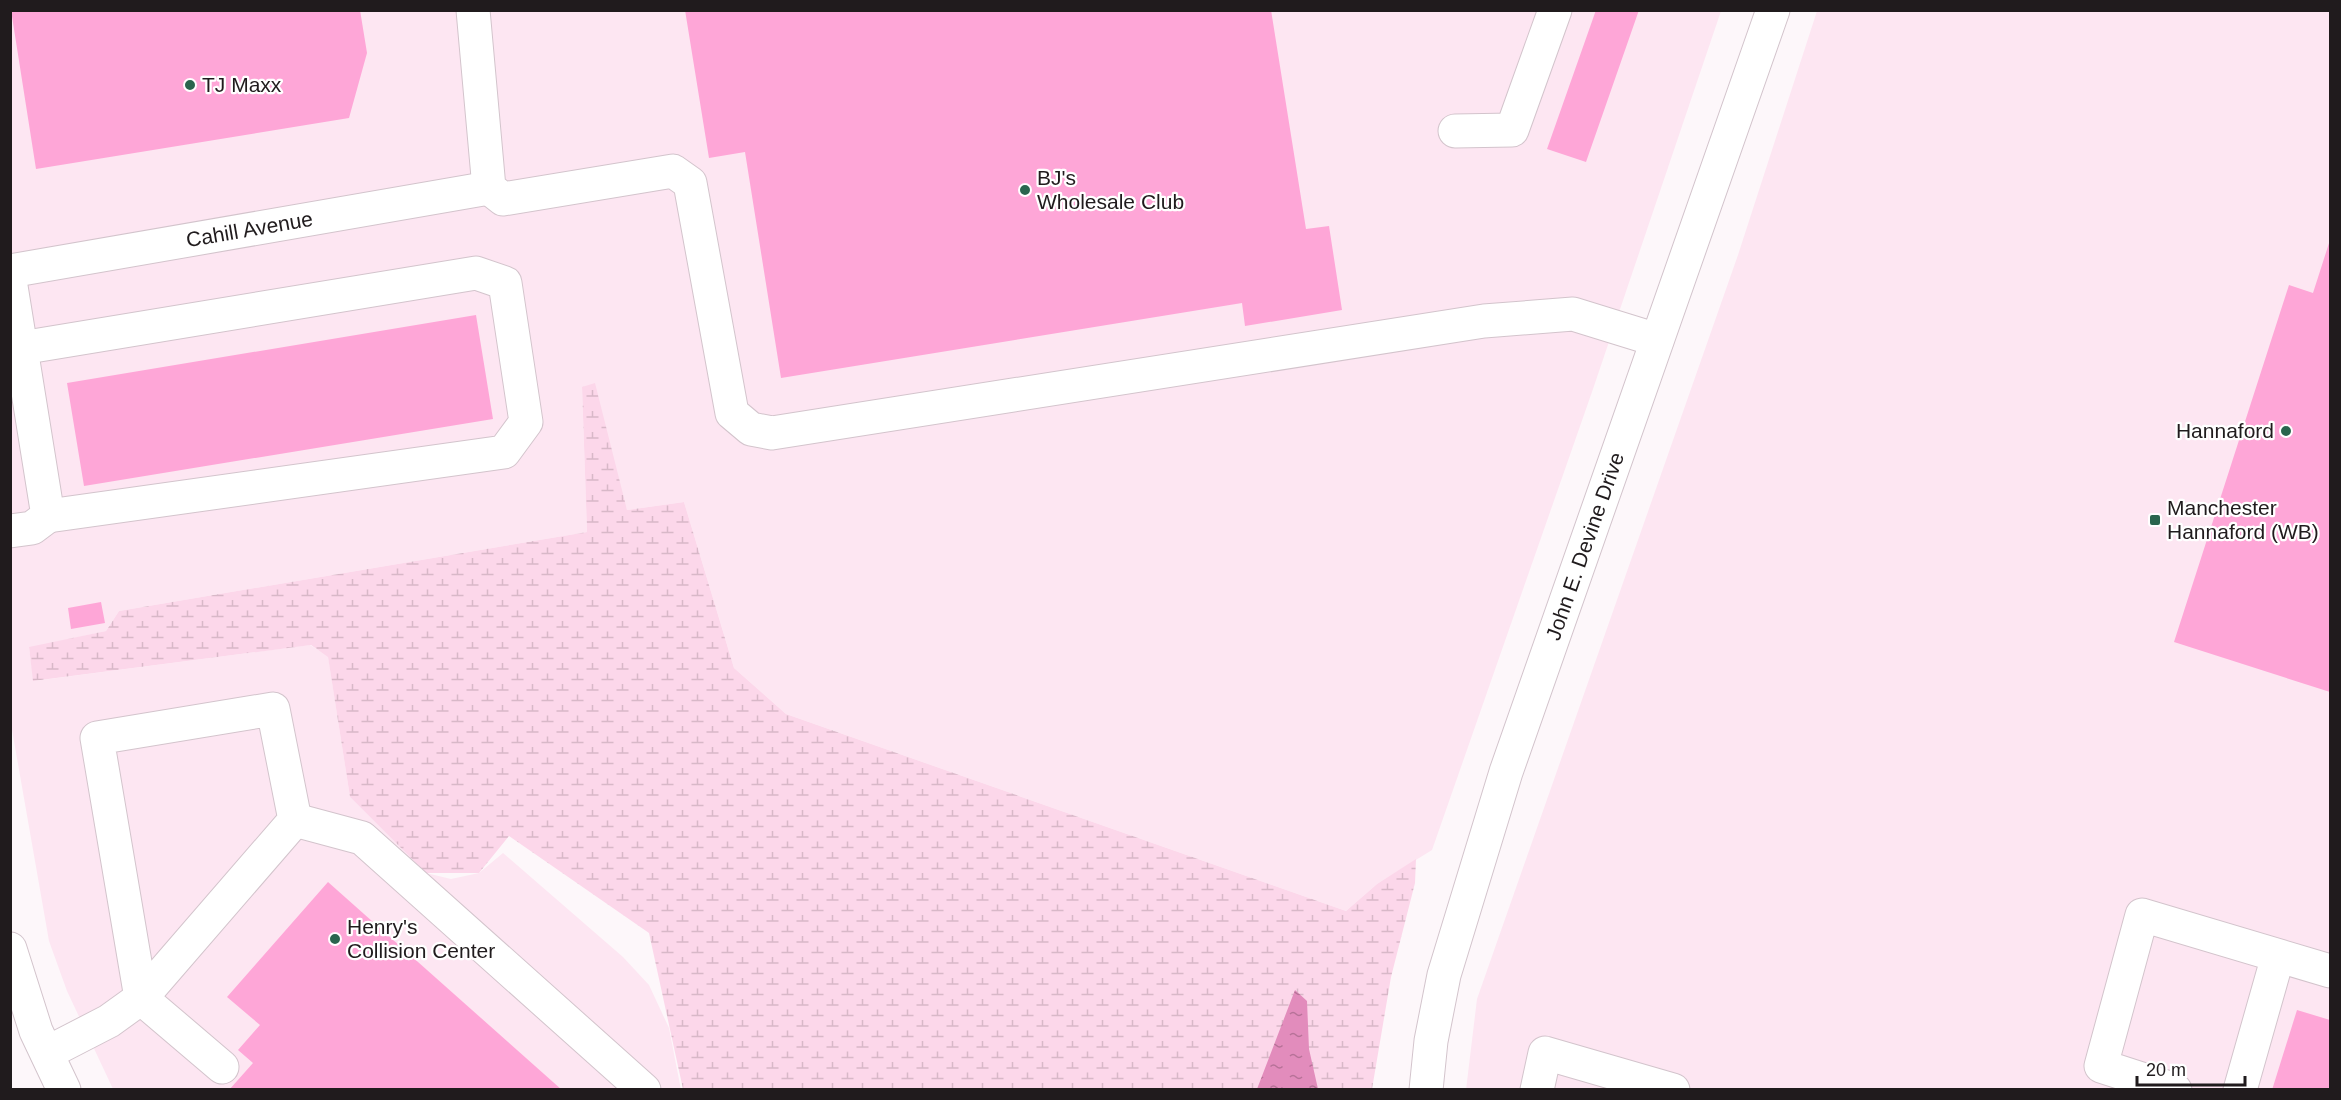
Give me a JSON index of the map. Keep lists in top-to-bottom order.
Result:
{
  "streets": {
    "street": ["Cahill Avenue", "John E. Devine Drive"]
  },
  "places": {
    "other": [
      "TJ Maxx",
      "BJ's Wholesale Club",
      "Hannaford",
      "Henry's Collision Center"
    ],
    "transit": ["Manchester Hannaford (WB)"]
  },
  "scale_bar": "20 m"
}
